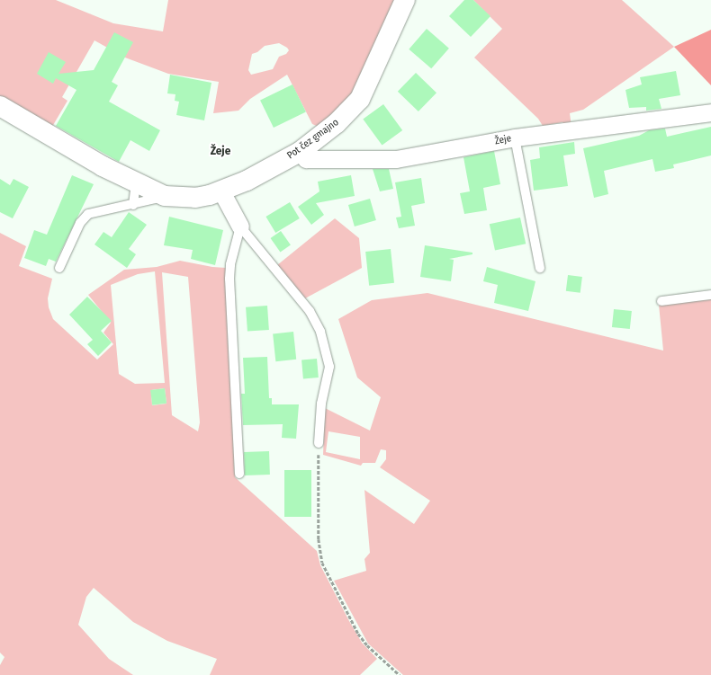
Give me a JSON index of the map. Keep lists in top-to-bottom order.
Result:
{
  "streets": {
    "street": ["Pot čez gmajno", "Žeje"]
  },
  "crossings": [
    ["Pot čez gmajno", "Žeje"]
  ],
  "districts": ["Žeje"]
}
